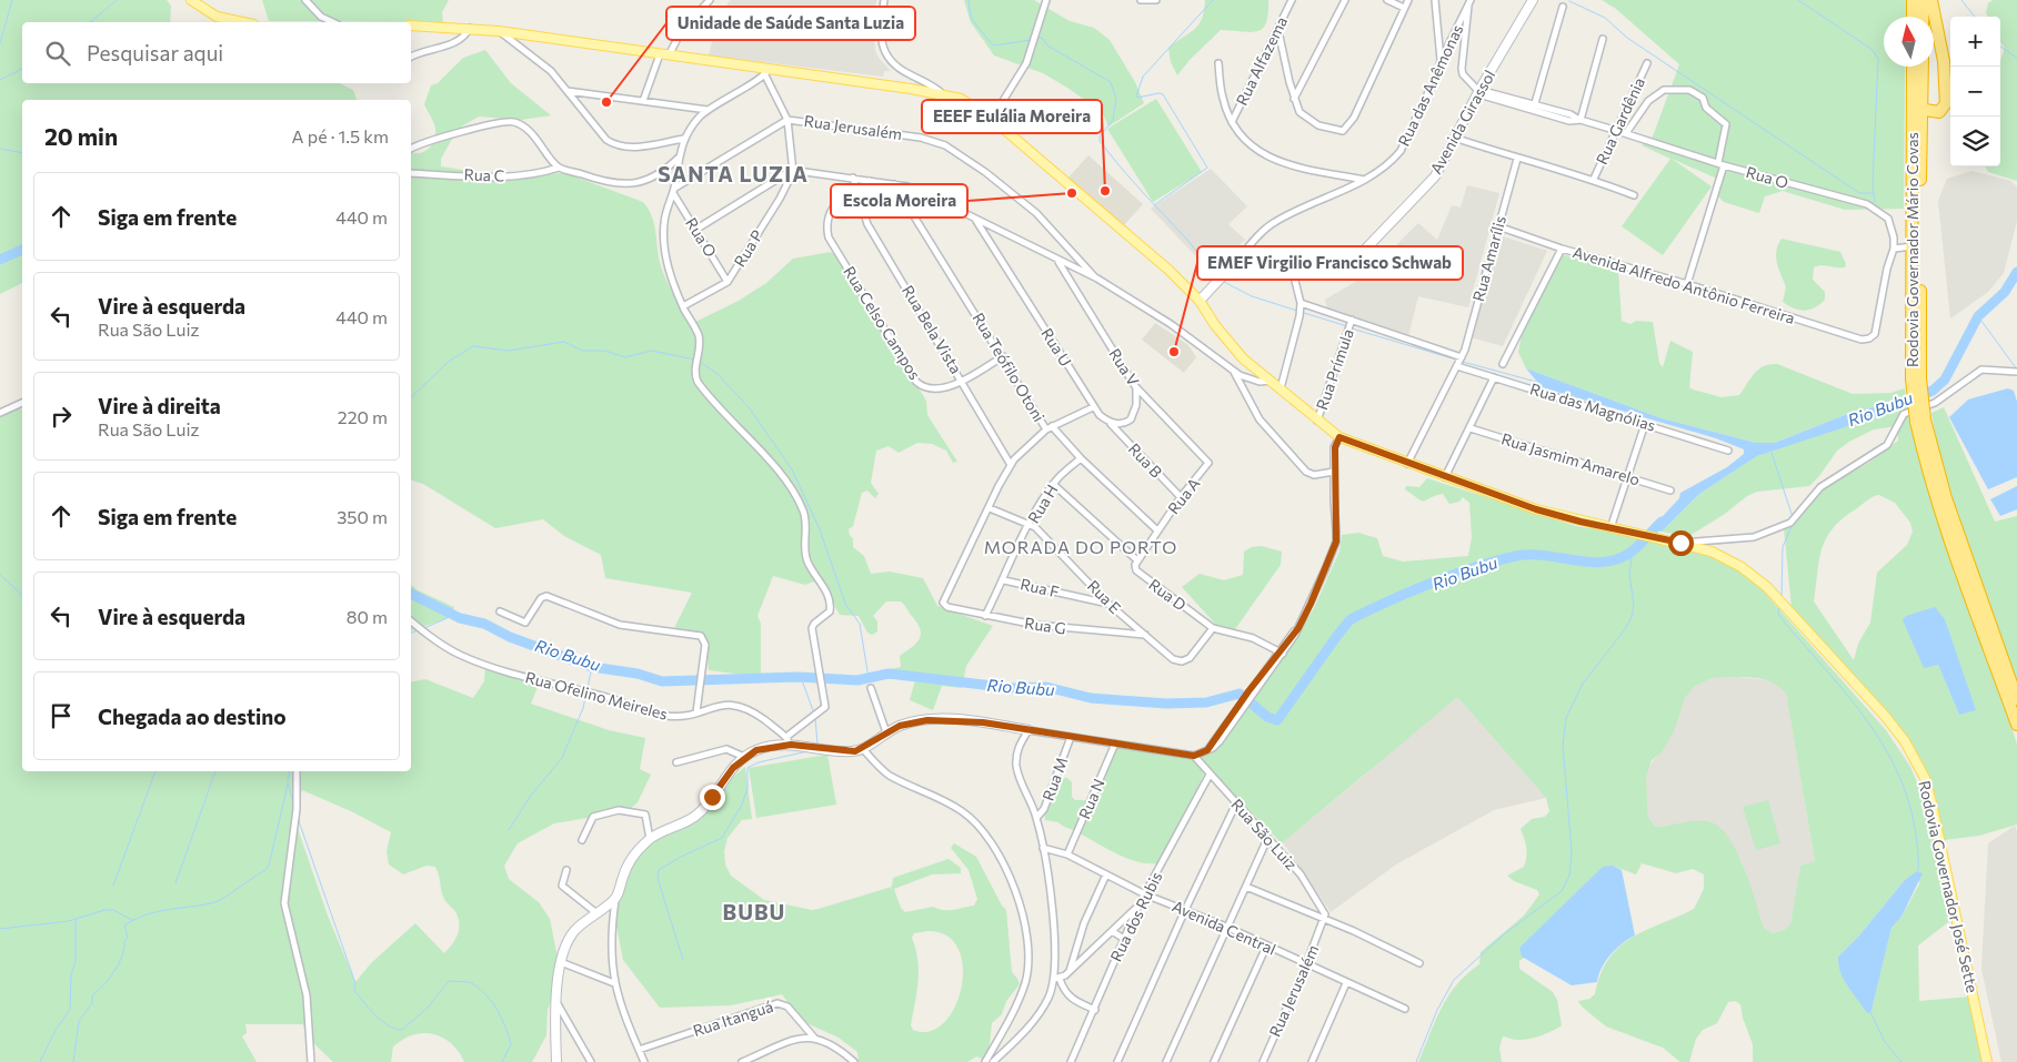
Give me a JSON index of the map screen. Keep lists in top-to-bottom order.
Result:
{
  "streets": {
    "highway": ["Rodovia Governador Mário Covas"],
    "main road": ["Rodovia Governador José Sette"],
    "street": [
      "Rua Alfazema",
      "Rua das Anêmonas",
      "Rua Gardênia",
      "Avenida Girassol",
      "Rua Jerusalém",
      "Rua C",
      "Rua O",
      "Rua P",
      "Rua Amarílis",
      "Avenida Alfredo Antônio Ferreira",
      "Rua Celso Campos",
      "Rua Bela Vista",
      "Rua U",
      "Rua Teófilo Otoni",
      "Rua V",
      "Rua Prímula",
      "Rua das Magnólias",
      "Rua Jasmim Amarelo",
      "Rua B",
      "Rua A",
      "Rua H",
      "Rua F",
      "Rua D",
      "Rua E",
      "Rua G",
      "Rua Ofelino Meireles",
      "Rua M",
      "Rua N",
      "Rua São Luiz",
      "Rua dos Rubis",
      "Avenida Central",
      "Rua Itanguá"
    ]
  },
  "crossings": [
    ["Rua das Anêmonas", "Avenida Girassol"],
    ["Rua das Anêmonas", "Rodovia Governador José Sette"],
    ["Rua Gardênia", "Rua O"],
    ["Rua Jerusalém", "Rua O"],
    ["Rua Jerusalém", "Rua São Luiz"],
    ["Rua Jerusalém", "Avenida Central"],
    ["Rua O", "Rua P"],
    ["Rua O", "Avenida Alfredo Antônio Ferreira"],
    ["Rua Amarílis", "Avenida Alfredo Antônio Ferreira"],
    ["Rua Amarílis", "Rua das Magnólias"],
    ["Rua Amarílis", "Rodovia Governador José Sette"],
    ["Rua Celso Campos", "Rua Bela Vista"],
    ["Rua Celso Campos", "Rua Teófilo Otoni"],
    ["Rua Bela Vista", "Rua Teófilo Otoni"],
    ["Rua U", "Rua B"],
    ["Rua Teófilo Otoni", "Rua E"],
    ["Rua Teófilo Otoni", "Rua G"],
    ["Rua V", "Rua A"],
    ["Rua Prímula", "Rua das Magnólias"],
    ["Rua Prímula", "Rodovia Governador José Sette"],
    ["Rua B", "Rua A"],
    ["Rua A", "Rua D"],
    ["Rua H", "Rua F"],
    ["Rua H", "Rua D"],
    ["Rua H", "Rua E"],
    ["Rua H", "Rua G"],
    ["Rua F", "Rua E"],
    ["Rua D", "Rua E"],
    ["Rua E", "Rua G"],
    ["Rua N", "Avenida Central"],
    ["Rua São Luiz", "Rua dos Rubis"],
    ["Rua dos Rubis", "Avenida Central"]
  ],
  "districts": ["SANTA LUZIA", "MORADA DO PORTO", "BUBU"],
  "water": ["Rio Bubu"],
  "places": [
    "Unidade de Saúde Santa Luzia",
    "EEEF Eulália Moreira",
    "Escola Moreira",
    "EMEF Virgilio Francisco Schwab"
  ],
  "north": "top",
  "page": {
    "map_buttons": ["+", "−"],
    "search": "Pesquisar aqui",
    "heading": ["20 min", "A pé · 1.5 km"],
    "list": [
      ["Siga em frente", "440 m"],
      ["Vire à esquerda", "Rua São Luiz", "440 m"],
      ["Vire à direita", "Rua São Luiz", "220 m"],
      ["Siga em frente", "350 m"],
      ["Vire à esquerda", "80 m"],
      "Chegada ao destino"
    ]
  }
}
